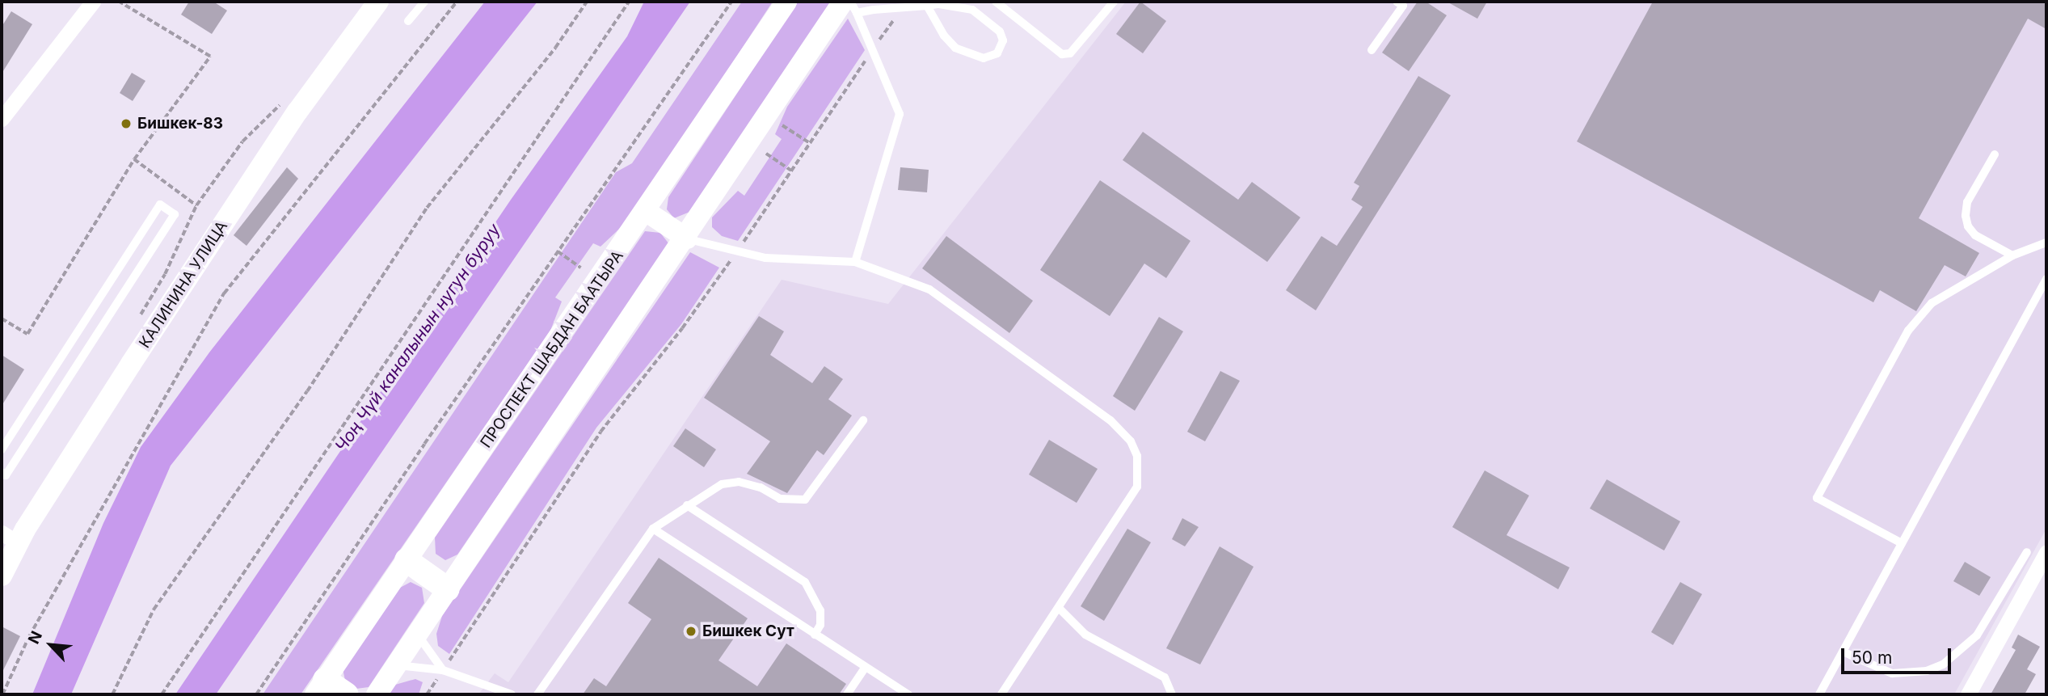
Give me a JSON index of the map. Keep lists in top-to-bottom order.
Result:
{
  "streets": {
    "main road": ["КАЛИНИНА УЛИЦА", "ПРОСПЕКТ ШАБДАН БААТЫРА"]
  },
  "water": ["Чоң Чүй каналынын нугун буруу"],
  "places": ["Бишкек-83", "Бишкек Сут"],
  "scale_bar": "50 m",
  "north": "top left"
}
